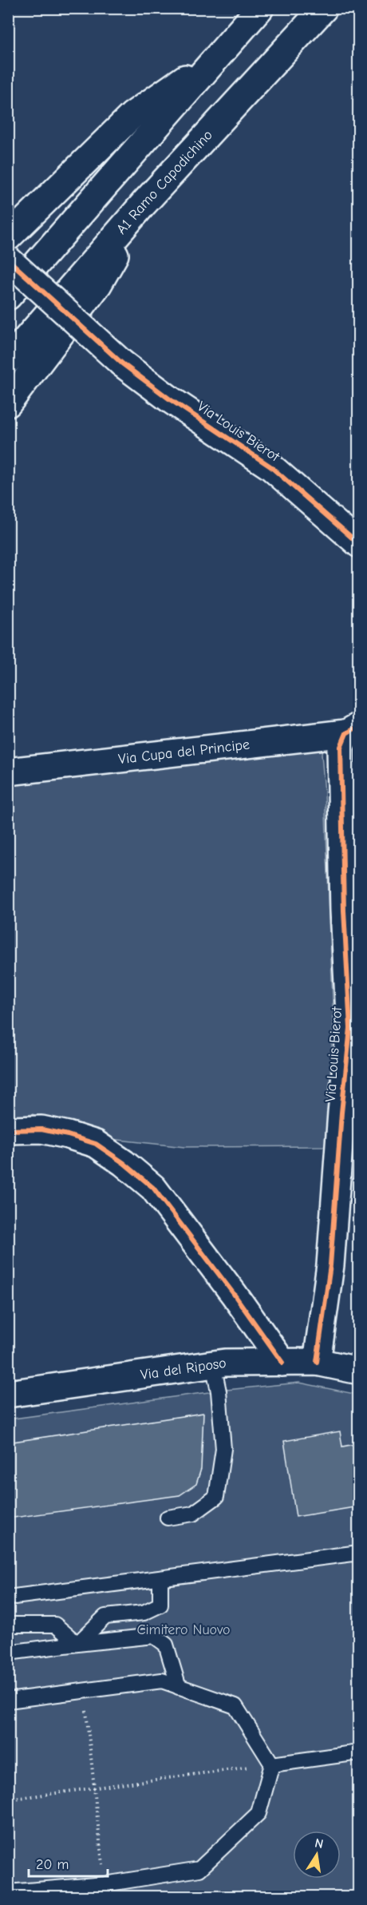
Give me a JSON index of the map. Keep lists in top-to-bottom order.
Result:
{
  "streets": {
    "main road": [
      "A1 Ramo Capodichino",
      "Via Louis Bierot",
      "Via Cupa del Principe",
      "Via del Riposo"
    ]
  },
  "crossings": [
    ["Via Louis Bierot", "Via Cupa del Principe"],
    ["Via Louis Bierot", "Via del Riposo"]
  ],
  "parks": ["Cimitero Nuovo"],
  "scale_bar": "20 m",
  "north": "top"
}
